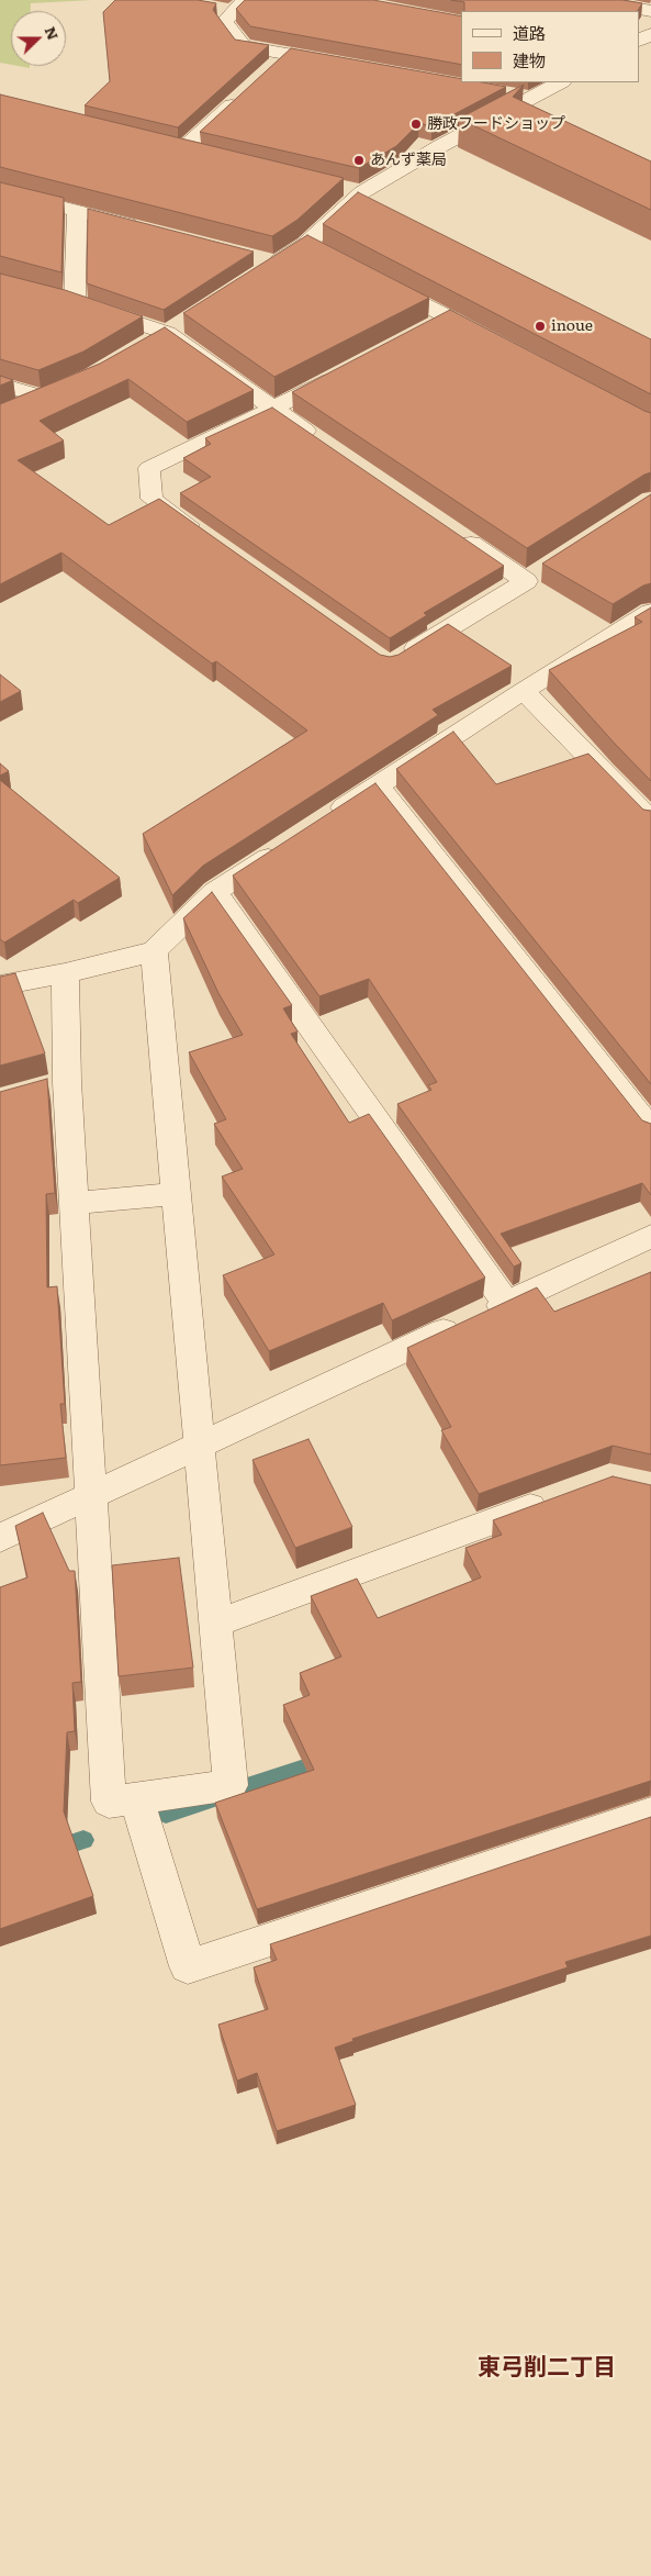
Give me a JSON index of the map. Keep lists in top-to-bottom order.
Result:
{
  "districts": ["東弓削二丁目"],
  "places": ["勝政フードショップ", "あんず薬局", "inoue"],
  "legend": ["道路", "建物"],
  "north": "right"
}
